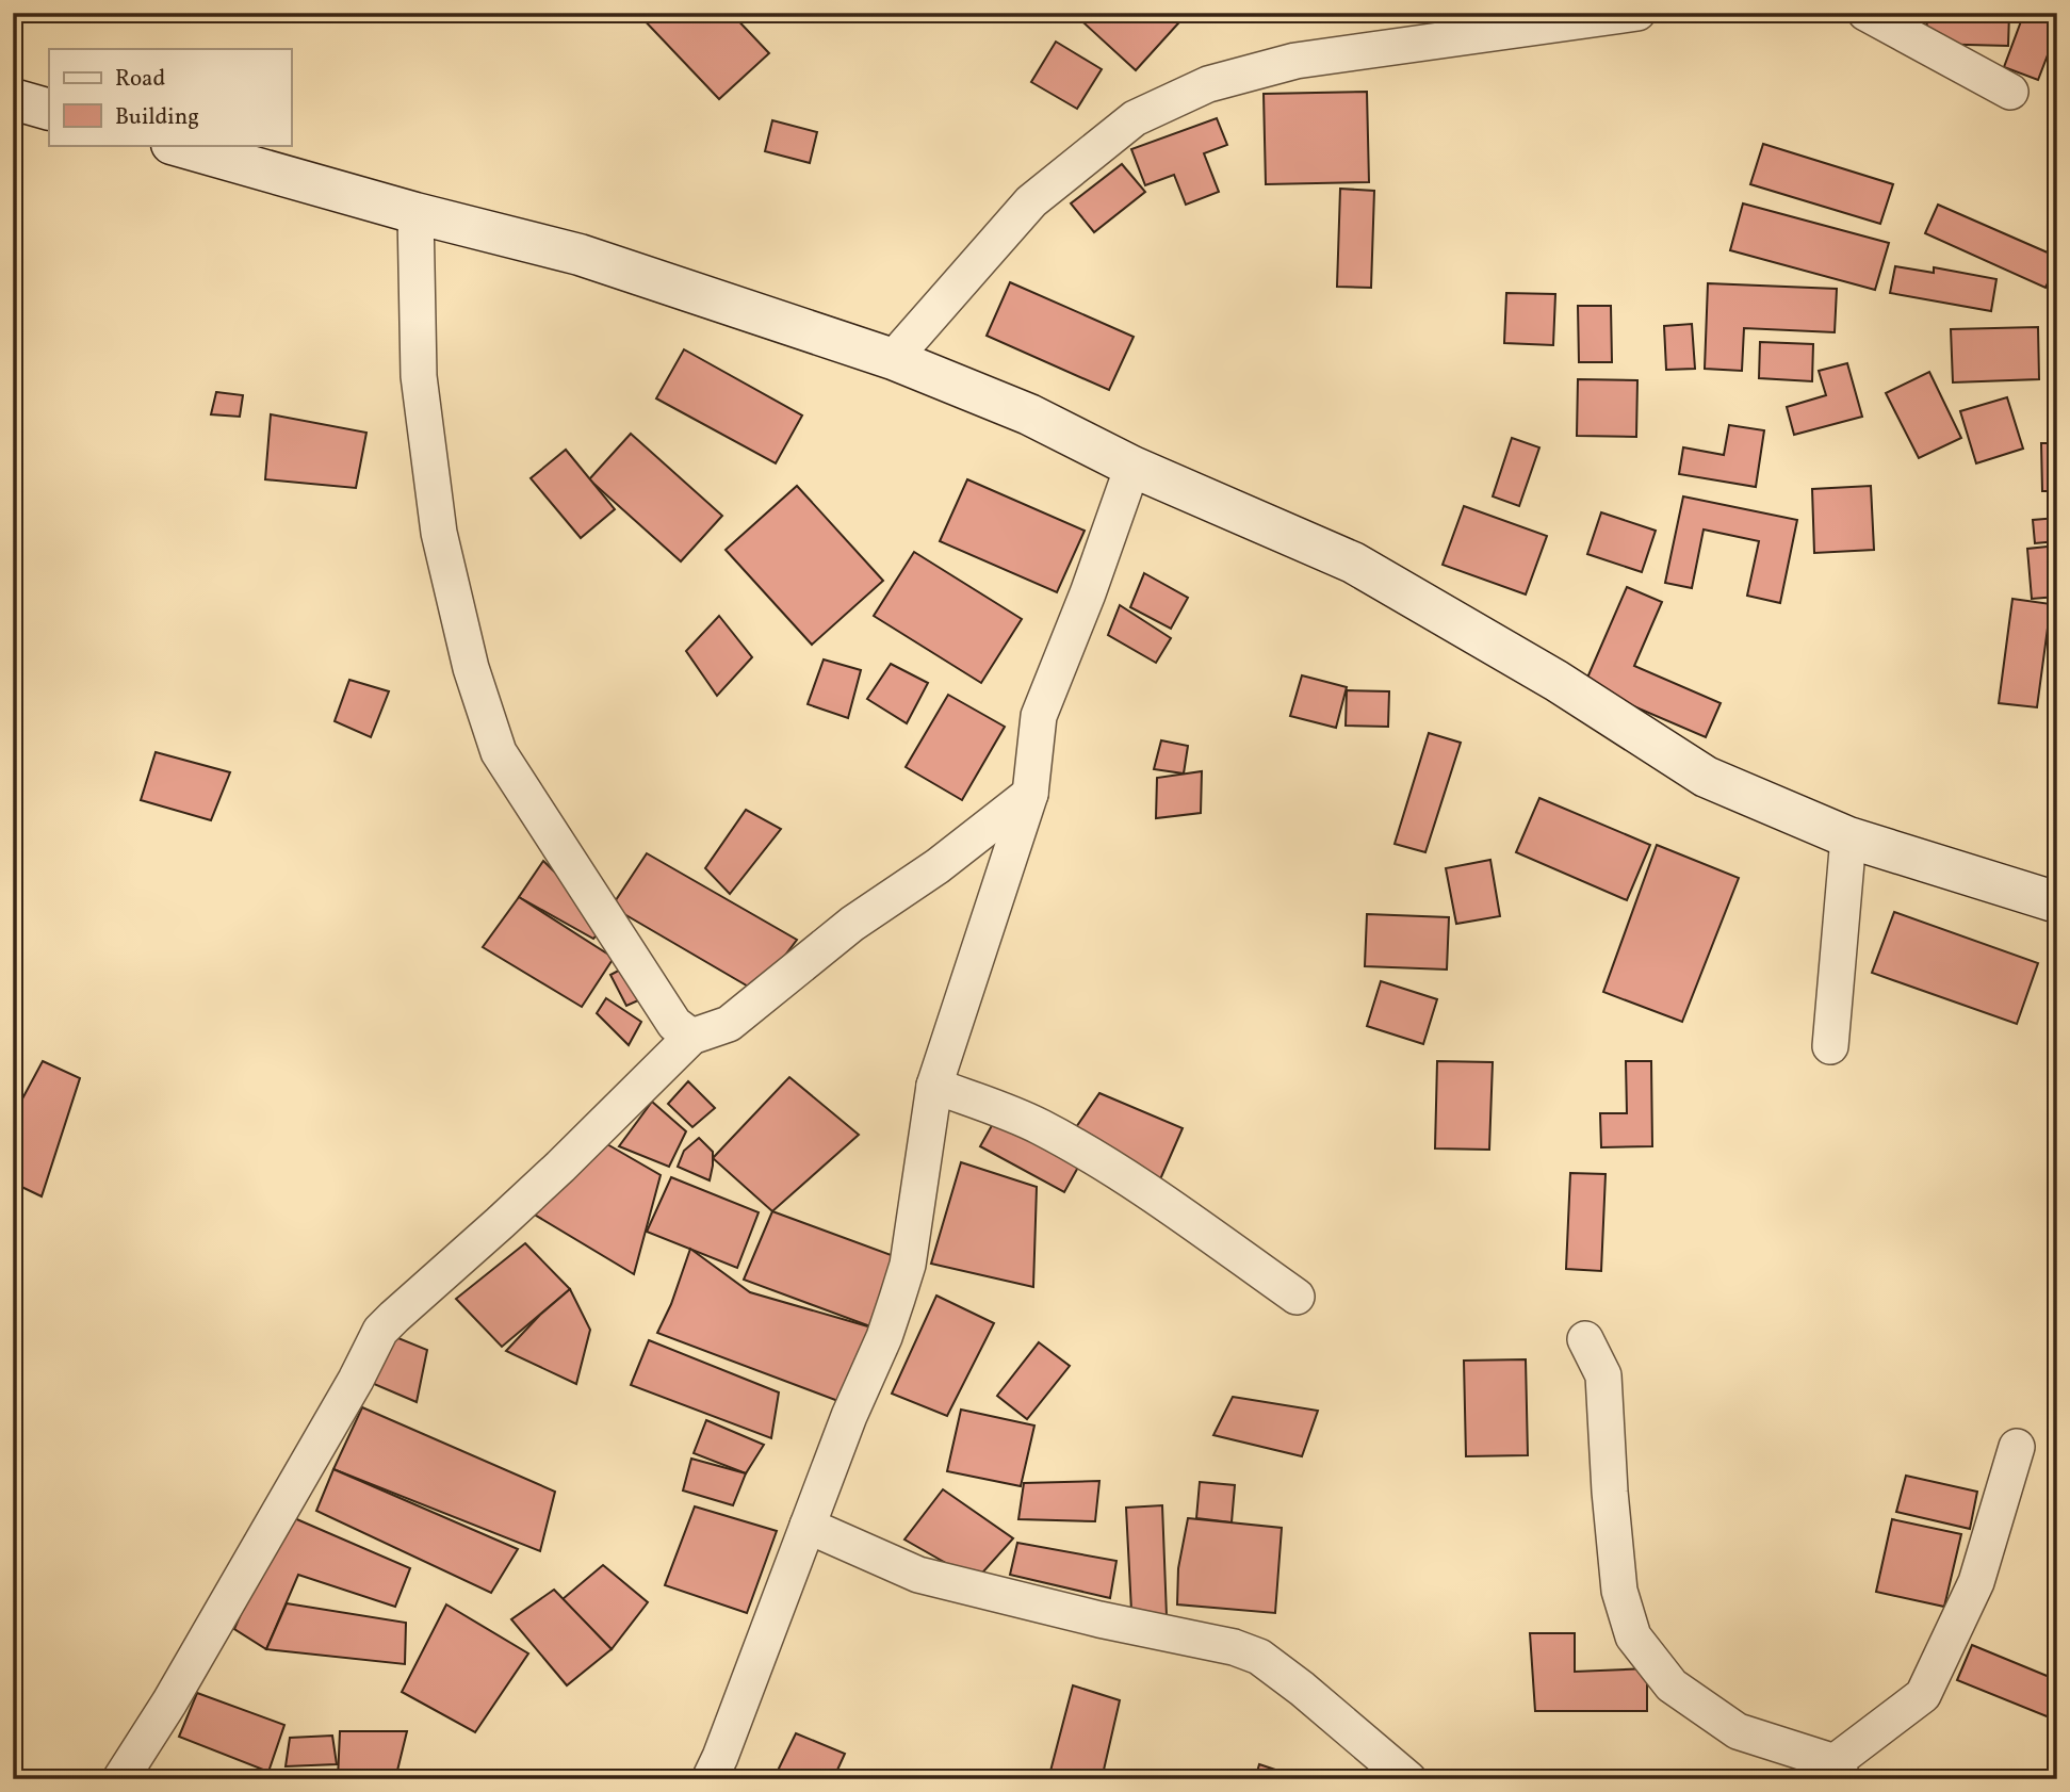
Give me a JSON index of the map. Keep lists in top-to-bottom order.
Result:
{
  "legend": ["Road", "Building"]
}
